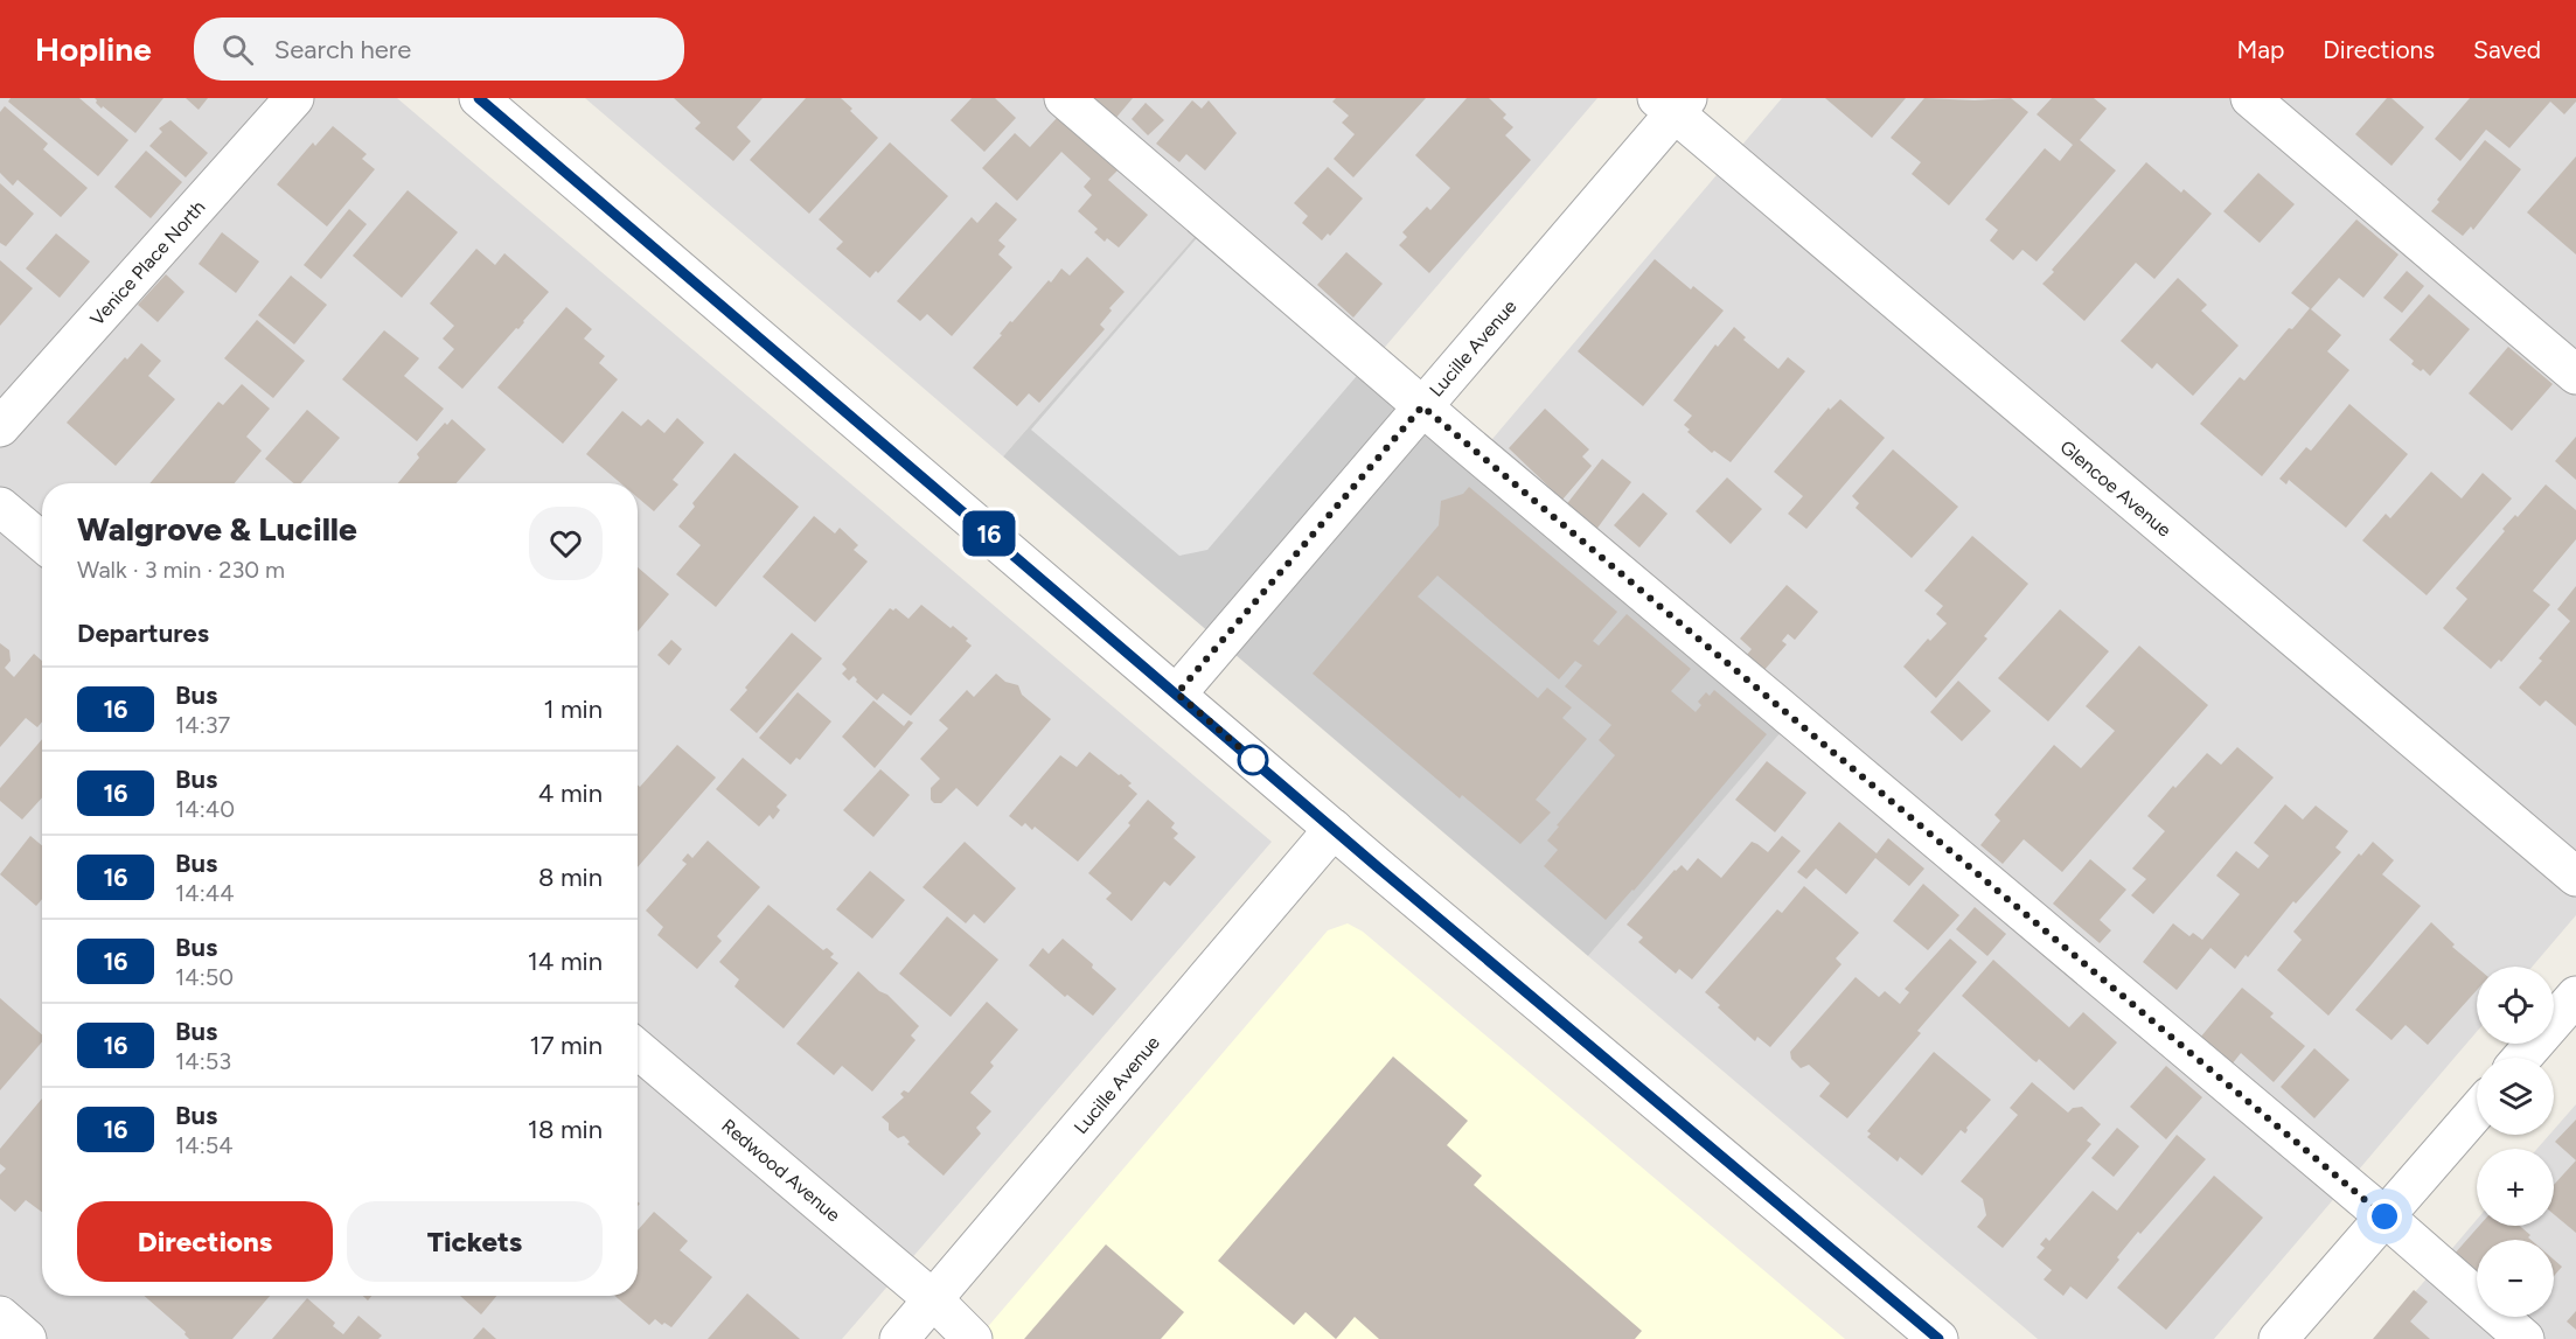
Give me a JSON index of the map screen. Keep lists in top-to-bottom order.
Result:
{
  "streets": {
    "street": [
      "Venice Place North",
      "Lucille Avenue",
      "Glencoe Avenue",
      "Redwood Avenue"
    ]
  },
  "crossings": [
    ["Lucille Avenue", "Glencoe Avenue"],
    ["Lucille Avenue", "Redwood Avenue"]
  ],
  "lines": ["bus line 16"],
  "page": {
    "header": "Hopline",
    "search": "Search here",
    "nav": ["Map", "Directions", "Saved"],
    "on_map": "16",
    "heading": [
      ["Walgrove & Lucille", "Walk · 3 min · 230 m"],
      "Departures"
    ],
    "list": [
      {
        "mark": "16",
        "name": "Bus",
        "note": "14:37",
        "value": "1 min"
      },
      {
        "mark": "16",
        "name": "Bus",
        "note": "14:40",
        "value": "4 min"
      },
      {
        "mark": "16",
        "name": "Bus",
        "note": "14:44",
        "value": "8 min"
      },
      {
        "mark": "16",
        "name": "Bus",
        "note": "14:50",
        "value": "14 min"
      },
      {
        "mark": "16",
        "name": "Bus",
        "note": "14:53",
        "value": "17 min"
      },
      {
        "mark": "16",
        "name": "Bus",
        "note": "14:54",
        "value": "18 min"
      }
    ],
    "map_buttons": ["+", "−"],
    "buttons": ["Directions", "Tickets"]
  }
}
